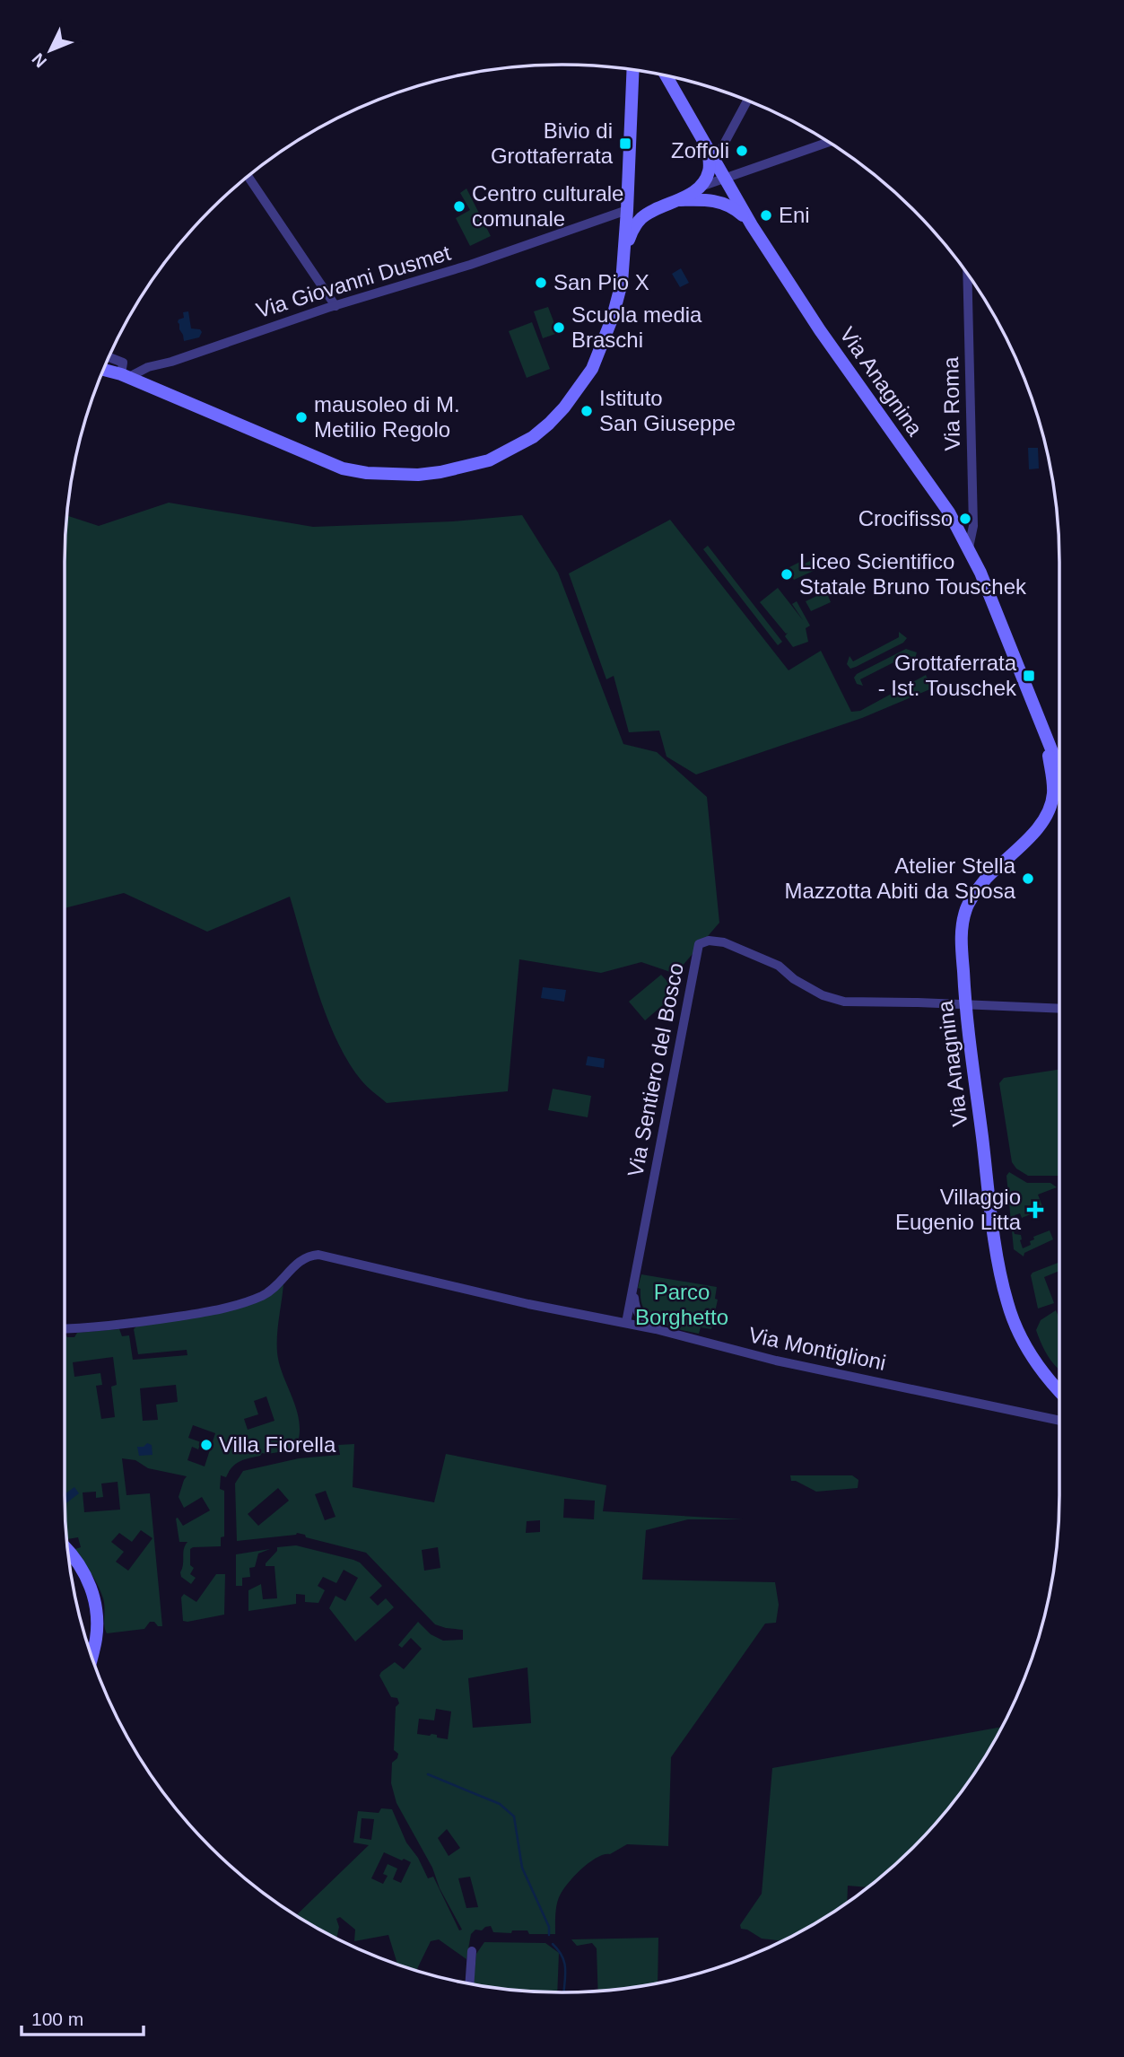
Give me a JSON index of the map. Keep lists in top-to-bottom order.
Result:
{
  "streets": {
    "main road": ["Via Anagnina"],
    "street": [
      "Via Giovanni Dusmet",
      "Via Roma",
      "Via Sentiero del Bosco",
      "Via Montiglioni"
    ]
  },
  "crossings": [
    ["Via Anagnina", "Via Roma"],
    ["Via Anagnina", "Via Sentiero del Bosco"],
    ["Via Sentiero del Bosco", "Via Montiglioni"]
  ],
  "parks": ["Parco Borghetto"],
  "places": {
    "transit": ["Bivio di Grottaferrata", "Grottaferrata - Ist. Touschek"],
    "other": [
      "Zoffoli",
      "Centro culturale comunale",
      "Eni",
      "San Pio X",
      "Scuola media Braschi",
      "Istituto San Giuseppe",
      "mausoleo di M. Metilio Regolo",
      "Crocifisso",
      "Liceo Scientifico Statale Bruno Touschek",
      "Atelier Stella Mazzotta Abiti da Sposa",
      "Villa Fiorella"
    ],
    "health": ["Villaggio Eugenio Litta"]
  },
  "scale_bar": "100 m",
  "north": "bottom left"
}
